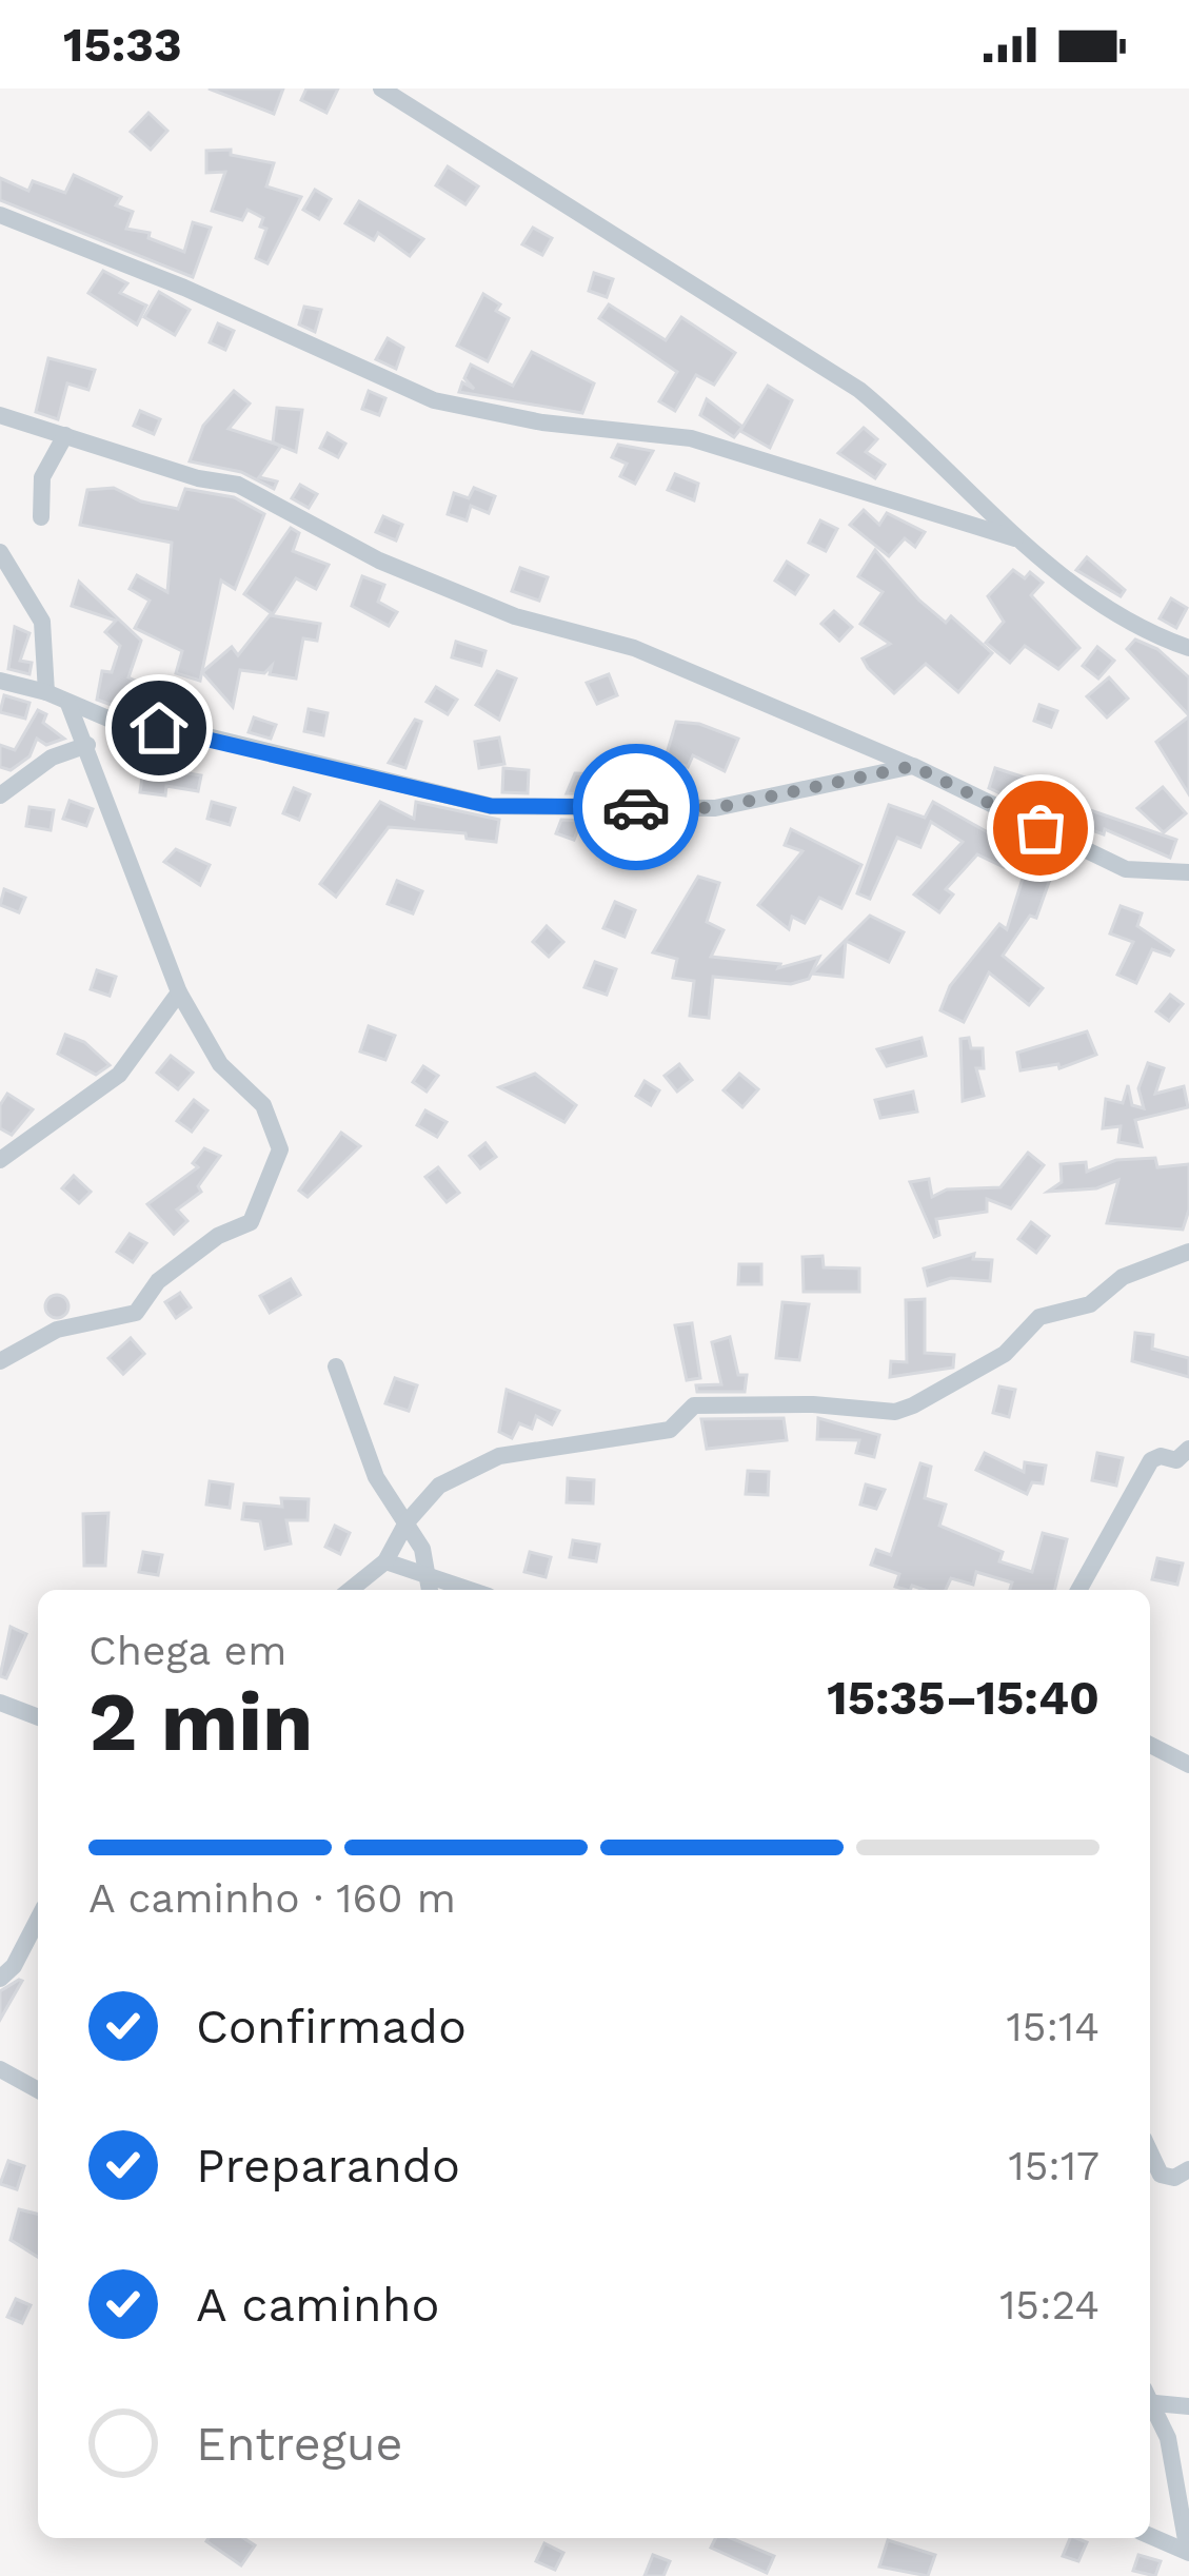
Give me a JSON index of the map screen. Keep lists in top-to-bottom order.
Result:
{
  "page": {
    "status": "15:33",
    "heading": ["2 min", "Chega em", "15:35–15:40"],
    "bar": "A caminho · 160 m",
    "list": [
      ["Confirmado", "15:14"],
      ["Preparando", "15:17"],
      ["A caminho", "15:24"],
      "Entregue"
    ]
  }
}
